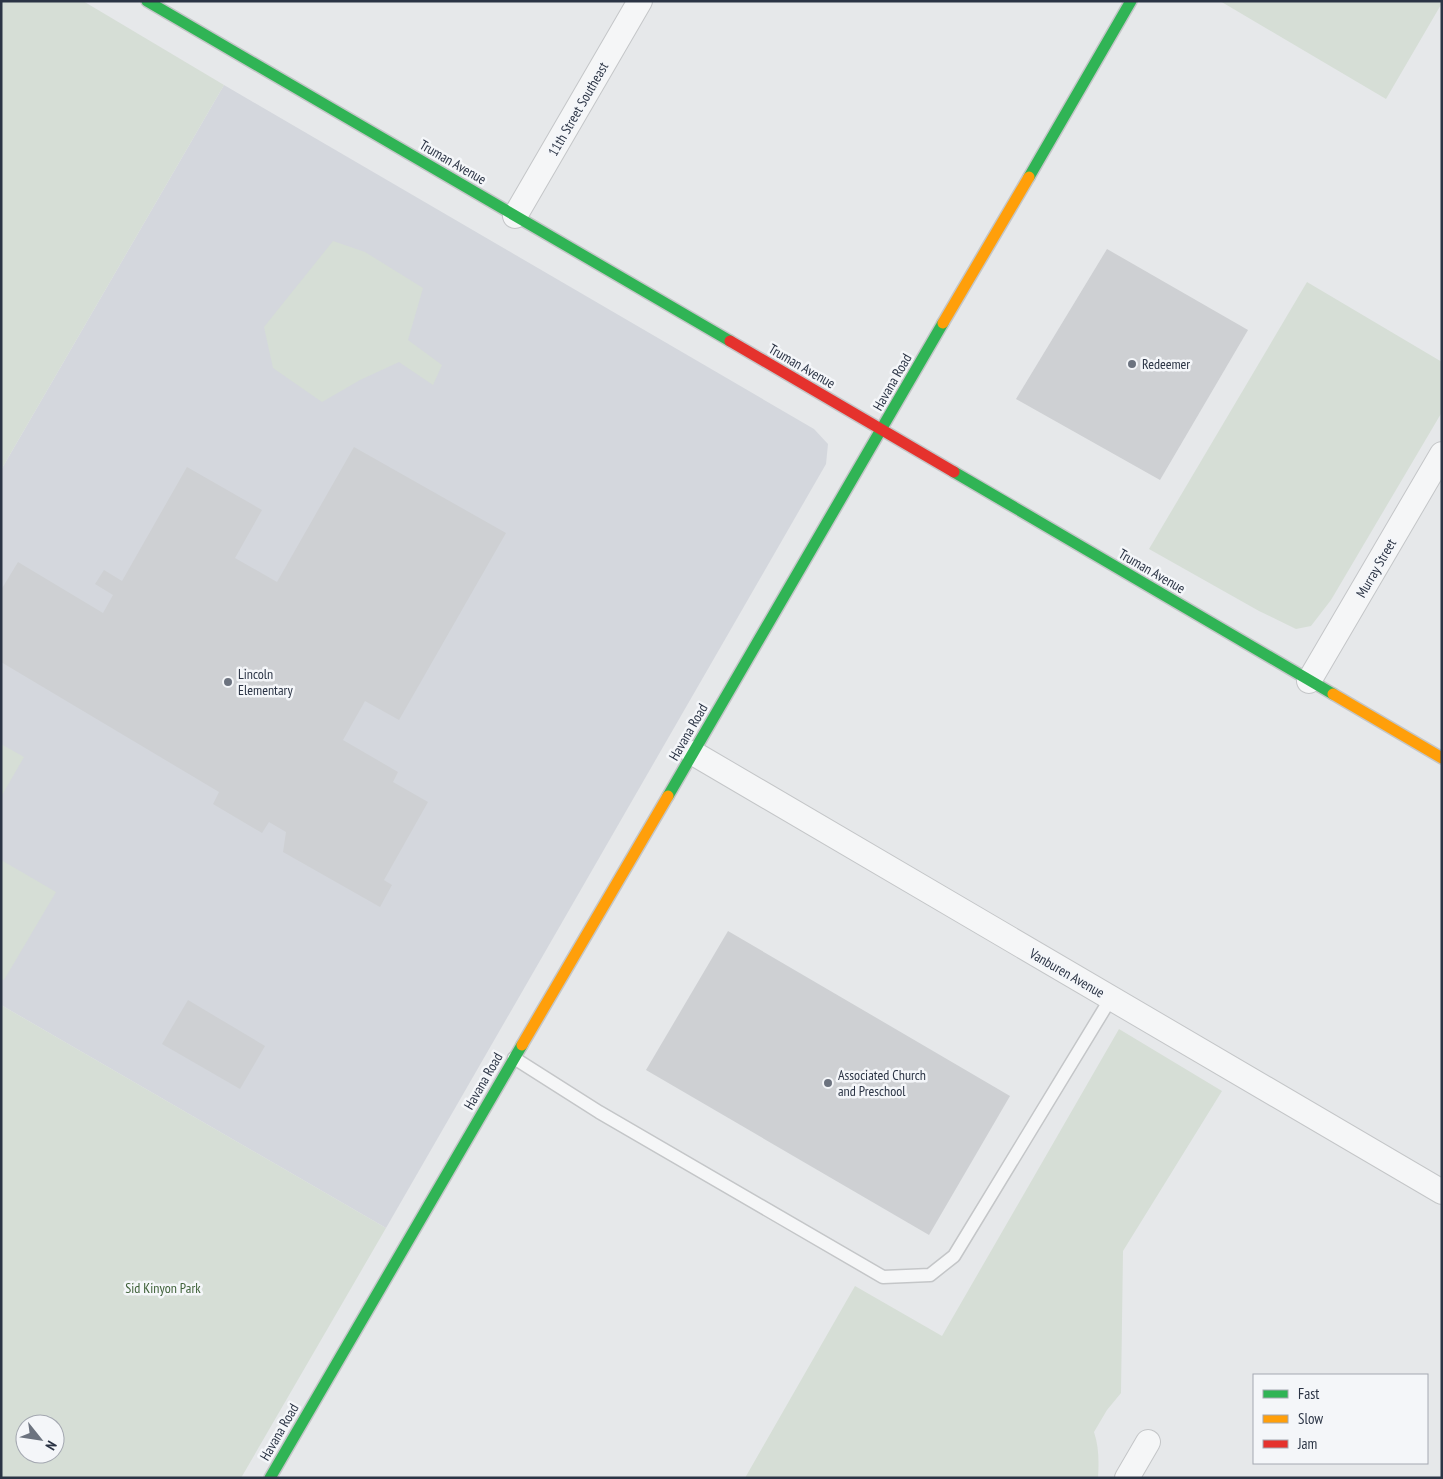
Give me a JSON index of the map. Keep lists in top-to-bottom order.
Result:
{
  "streets": {
    "street": [
      "11th Street Southeast",
      "Truman Avenue",
      "Havana Road",
      "Murray Street",
      "Vanburen Avenue"
    ]
  },
  "crossings": [
    ["11th Street Southeast", "Truman Avenue"],
    ["Truman Avenue", "Havana Road"],
    ["Truman Avenue", "Murray Street"],
    ["Havana Road", "Vanburen Avenue"]
  ],
  "parks": ["Sid Kinyon Park"],
  "places": ["Redeemer", "Lincoln Elementary", "Associated Church and Preschool"],
  "legend": ["Fast", "Slow", "Jam"],
  "north": "bottom right"
}
